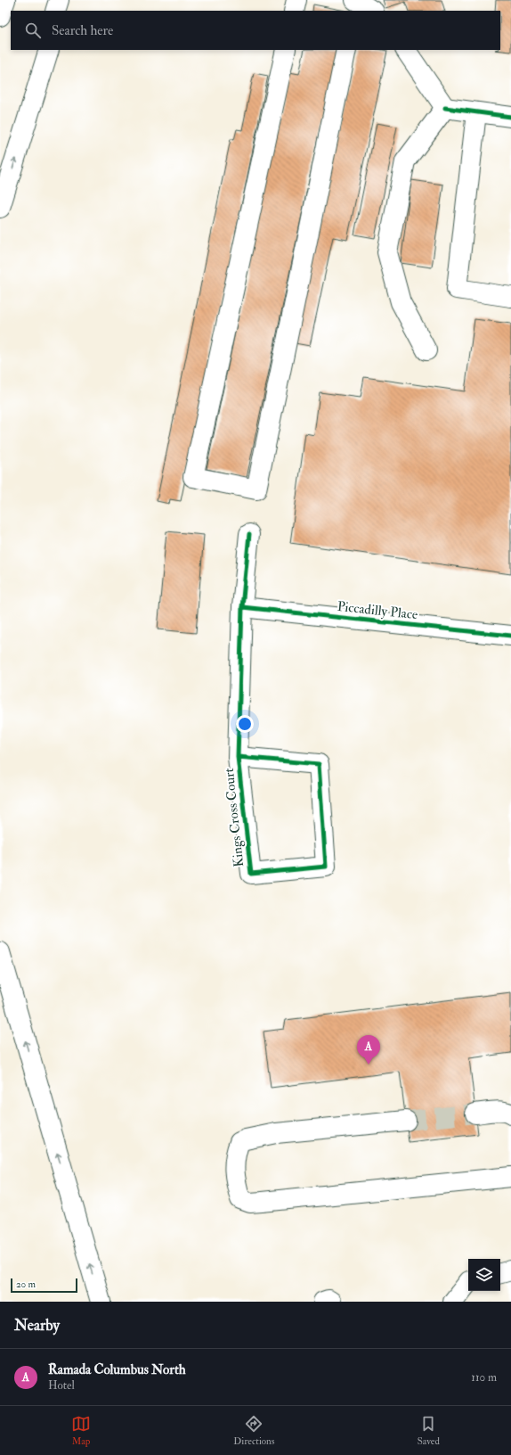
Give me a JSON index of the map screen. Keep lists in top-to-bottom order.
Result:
{
  "streets": {
    "main road": ["Piccadilly Place", "Kings Cross Court"]
  },
  "crossings": [
    ["Piccadilly Place", "Kings Cross Court"]
  ],
  "scale_bar": "20 m",
  "page": {
    "search": "Search here",
    "pins": "A",
    "scale": "20 m",
    "heading": "Nearby",
    "list": [
      {
        "mark": "A",
        "name": "Ramada Columbus North",
        "note": "Hotel",
        "value": "110 m"
      }
    ],
    "nav": ["Map", "Directions", "Saved"]
  }
}
